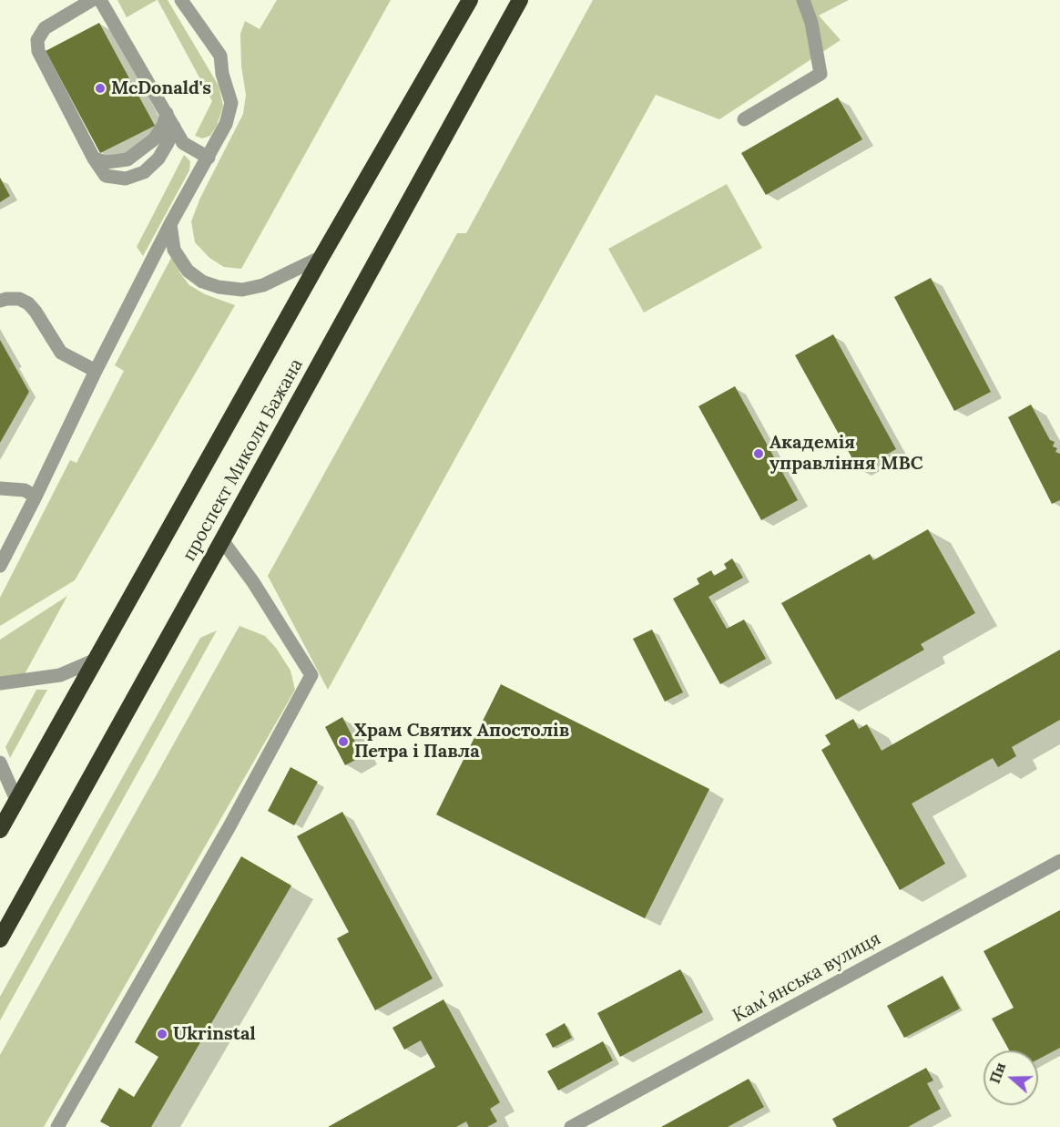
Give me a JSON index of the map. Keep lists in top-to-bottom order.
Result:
{
  "streets": {
    "highway": ["проспект Миколи Бажана"],
    "street": ["Камʼянська вулиця"]
  },
  "places": [
    "McDonald's",
    "Академія управління МВС",
    "Храм Святих Апостолів Петра і Павла",
    "Ukrinstal"
  ],
  "north": "left"
}
